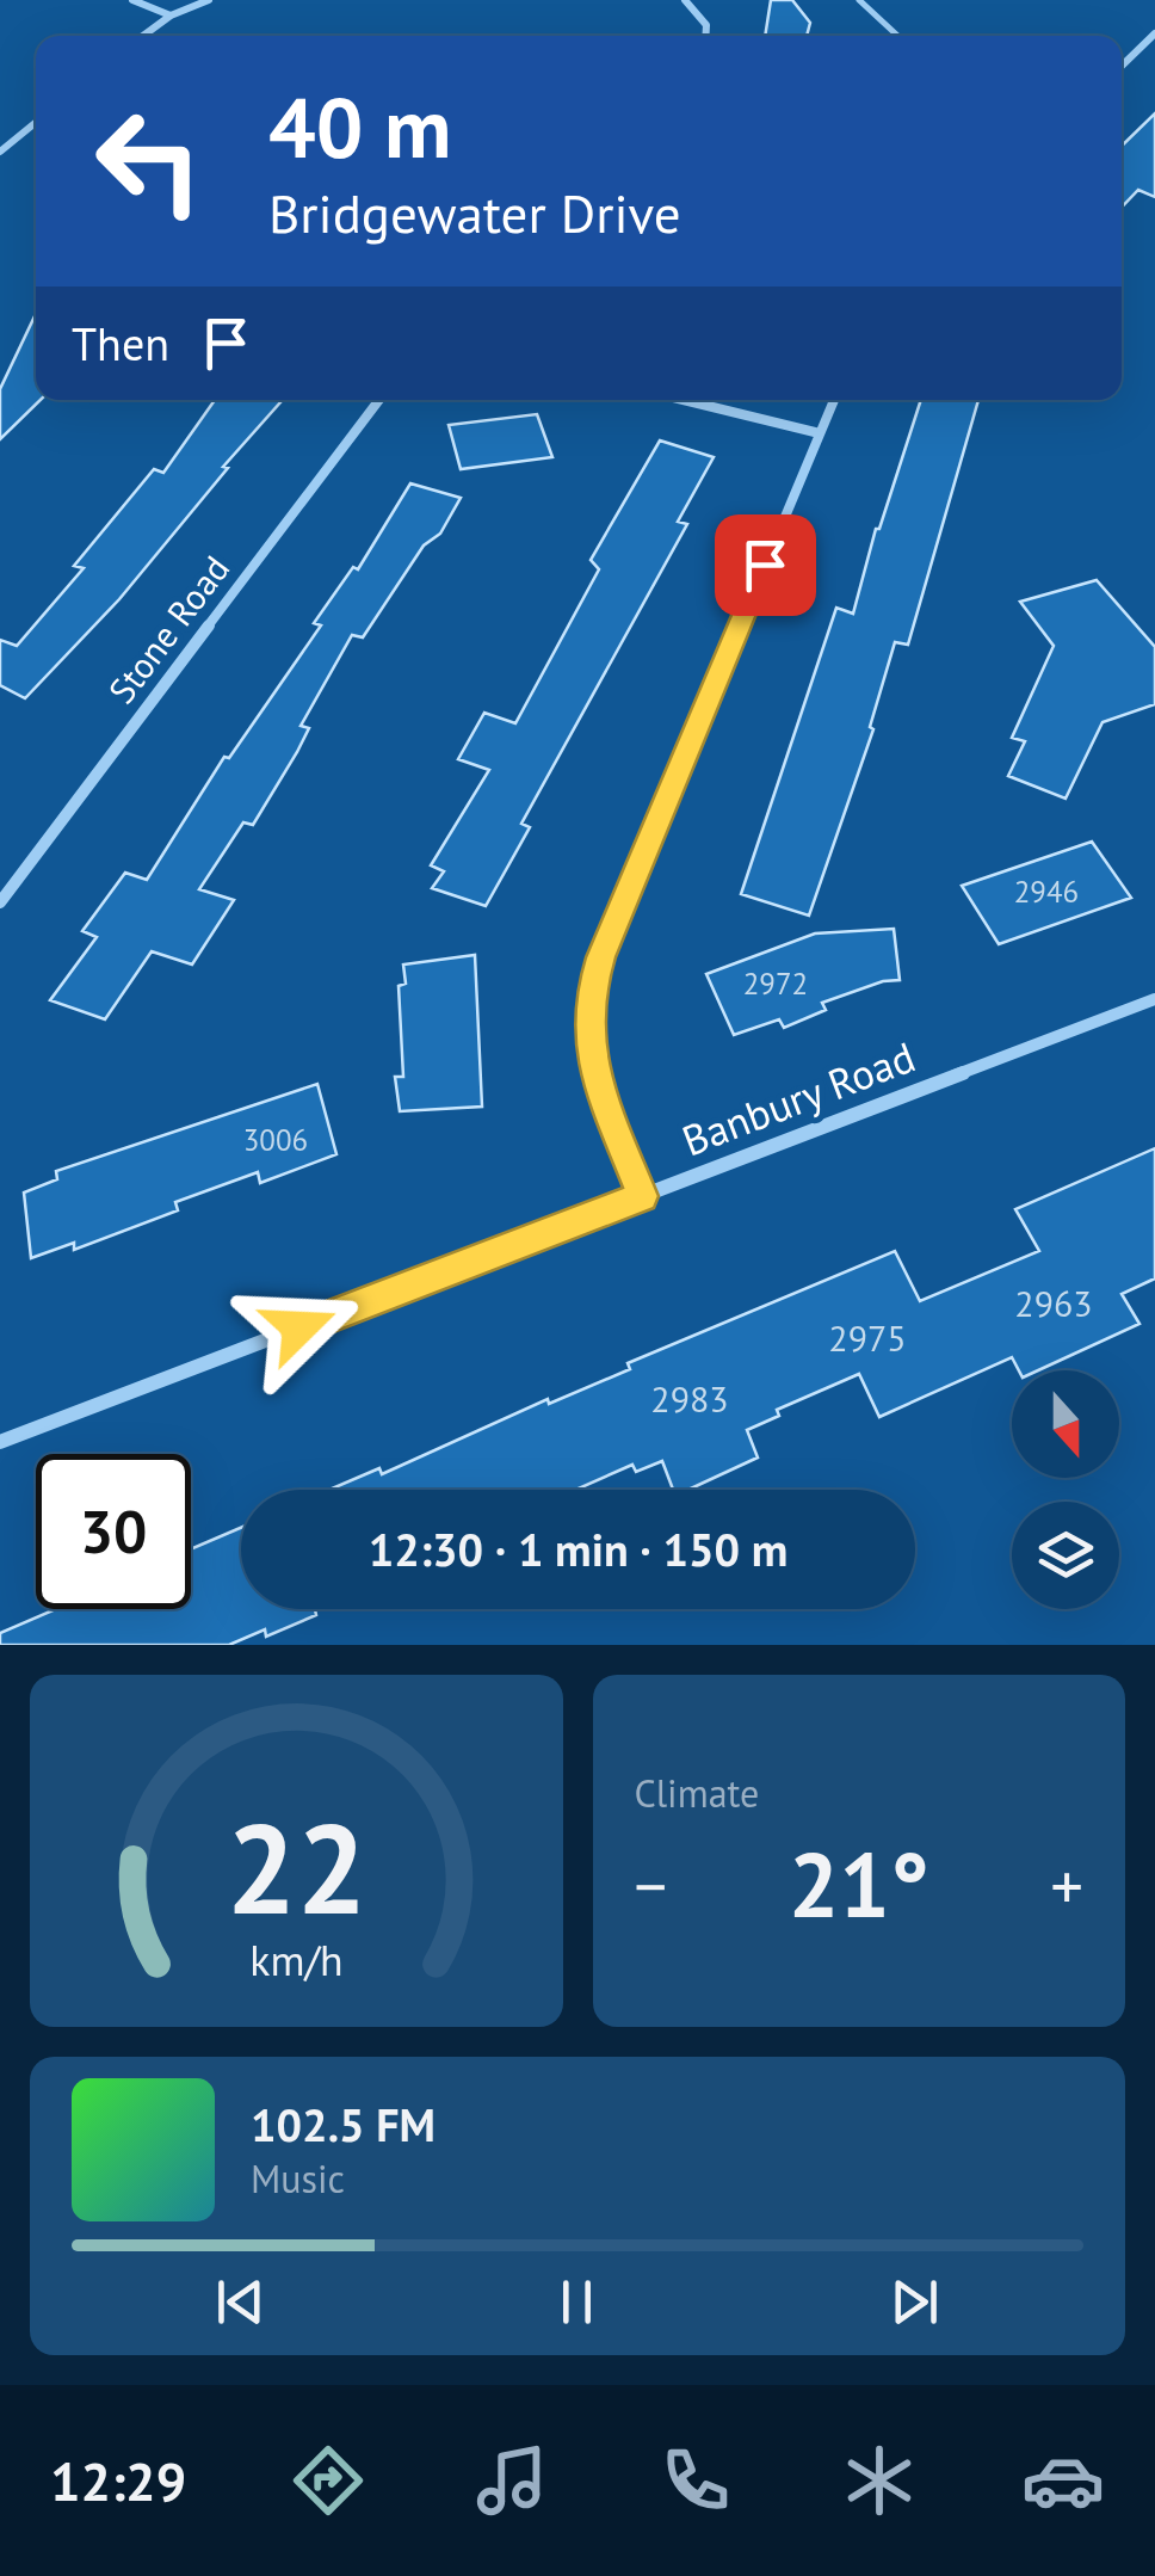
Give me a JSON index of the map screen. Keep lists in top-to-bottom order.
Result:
{
  "streets": {
    "street": ["Stone Road", "Banbury Road"]
  },
  "house_numbers": [
    "2946",
    "2972",
    "3006",
    "2963",
    "2975",
    "2983"
  ],
  "north": "bottom",
  "page": {
    "turn": ["40 m", "Bridgewater Drive"],
    "then": "Then",
    "limit": "30",
    "trip": "12:30 · 1 min · 150 m",
    "tile": "Climate",
    "heat": ["−", "21°", "+"],
    "song": ["102.5 FM", "Music"],
    "tabs": "12:29",
    "gauge": ["22", "km/h"]
  }
}
